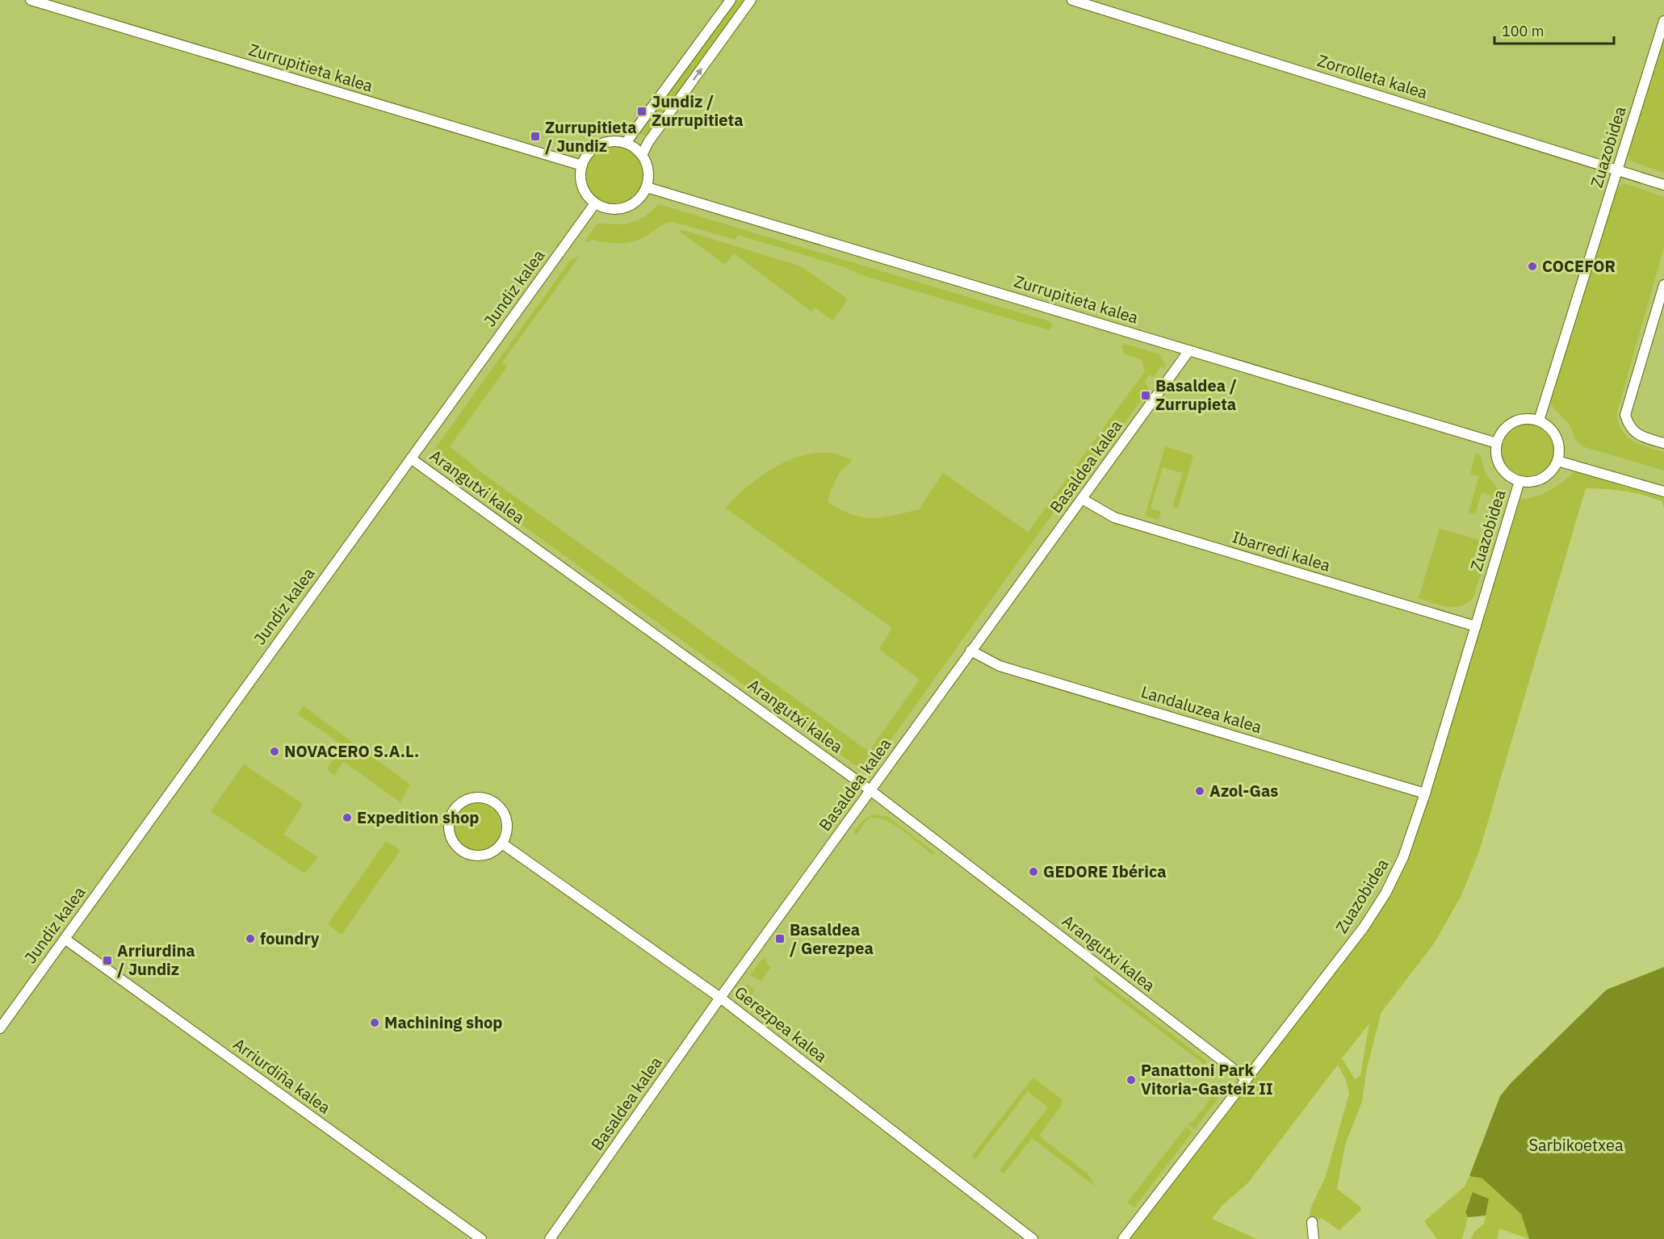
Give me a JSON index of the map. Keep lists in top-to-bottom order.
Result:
{
  "streets": {
    "street": [
      "Zurrupitieta kalea",
      "Zorrolleta kalea",
      "Zuazobidea",
      "Jundiz kalea",
      "Basaldea kalea",
      "Arangutxi kalea",
      "Ibarredi kalea",
      "Landaluzea kalea",
      "Gerezpea kalea",
      "Arriurdiña kalea"
    ]
  },
  "crossings": [
    ["Zurrupitieta kalea", "Zuazobidea"],
    ["Zurrupitieta kalea", "Jundiz kalea"],
    ["Zurrupitieta kalea", "Basaldea kalea"],
    ["Zorrolleta kalea", "Zuazobidea"],
    ["Zuazobidea", "Arangutxi kalea"],
    ["Zuazobidea", "Ibarredi kalea"],
    ["Zuazobidea", "Landaluzea kalea"],
    ["Jundiz kalea", "Arangutxi kalea"],
    ["Jundiz kalea", "Arriurdiña kalea"],
    ["Basaldea kalea", "Arangutxi kalea"],
    ["Basaldea kalea", "Ibarredi kalea"],
    ["Basaldea kalea", "Landaluzea kalea"],
    ["Basaldea kalea", "Gerezpea kalea"]
  ],
  "parks": ["Sarbikoetxea"],
  "places": {
    "transit": [
      "Jundiz / Zurrupitieta",
      "Zurrupitieta / Jundiz",
      "Basaldea / Zurrupieta",
      "Basaldea / Gerezpea",
      "Arriurdina / Jundiz"
    ],
    "other": [
      "COCEFOR",
      "NOVACERO S.A.L.",
      "Azol-Gas",
      "Expedition shop",
      "GEDORE Ibérica",
      "foundry",
      "Machining shop",
      "Panattoni Park Vitoria-Gasteiz II"
    ]
  },
  "scale_bar": "100 m"
}
